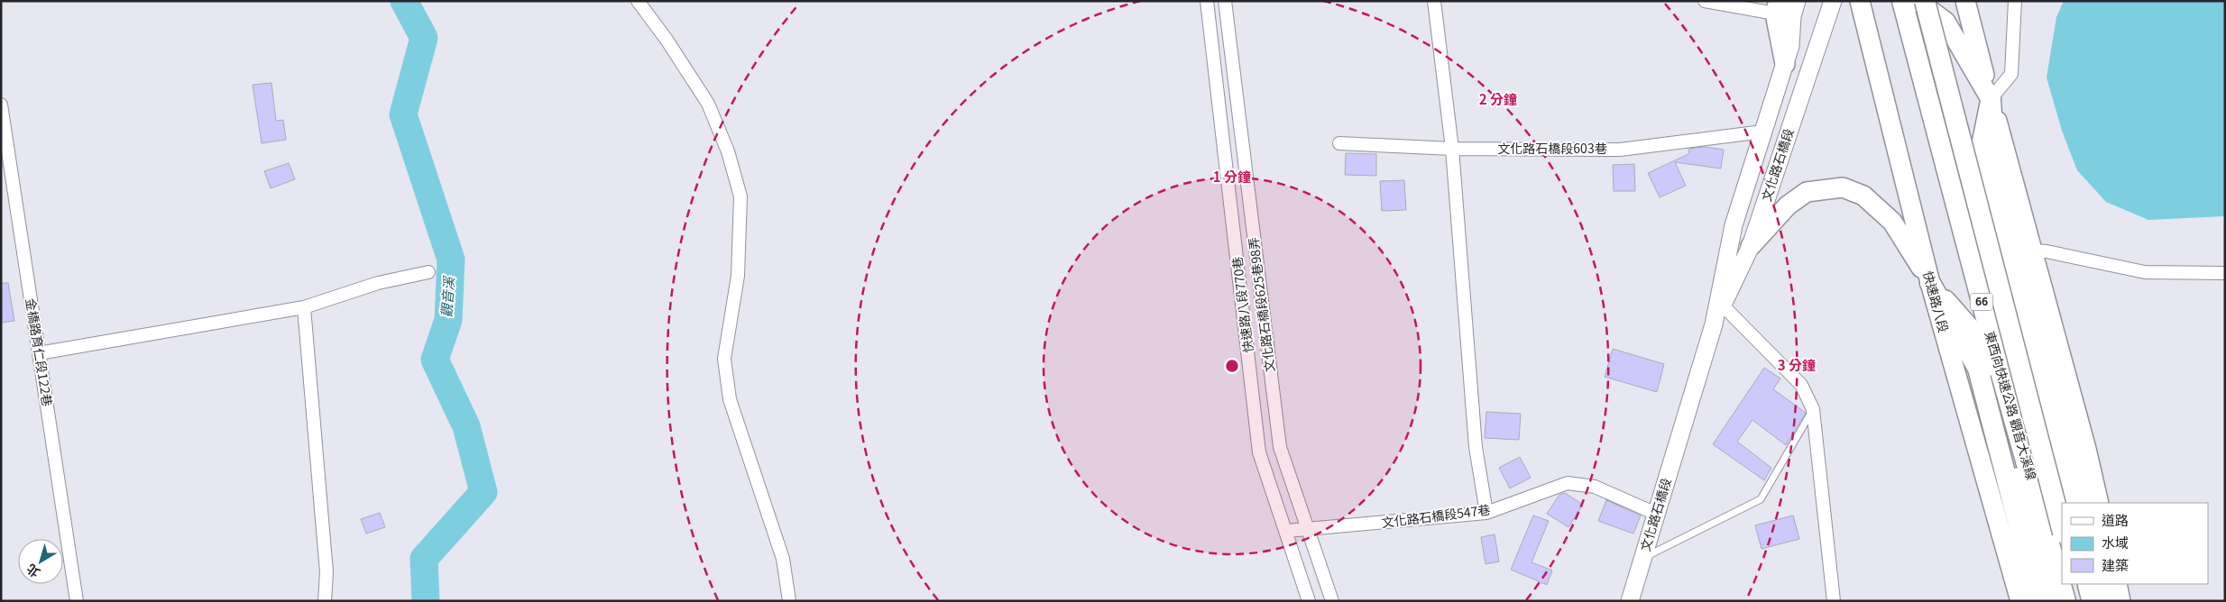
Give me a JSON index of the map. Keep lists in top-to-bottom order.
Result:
{
  "streets": {
    "highway": ["66", "東西向快速公路 觀音大溪線"],
    "main road": ["文化路石橋段", "快速路八段"],
    "street": [
      "文化路石橋段603巷",
      "快速路八段770巷",
      "文化路石橋段625巷98弄",
      "金橋路育仁段122巷",
      "文化路石橋段547巷"
    ]
  },
  "crossings": [
    ["文化路石橋段603巷", "文化路石橋段"],
    ["文化路石橋段", "文化路石橋段547巷"],
    ["快速路八段770巷", "文化路石橋段547巷"],
    ["文化路石橋段625巷98弄", "文化路石橋段547巷"]
  ],
  "water": ["觀音溪"],
  "legend": ["道路", "水域", "建築"],
  "north": "bottom left",
  "rings": ["2 分鐘", "1 分鐘", "3 分鐘"]
}
